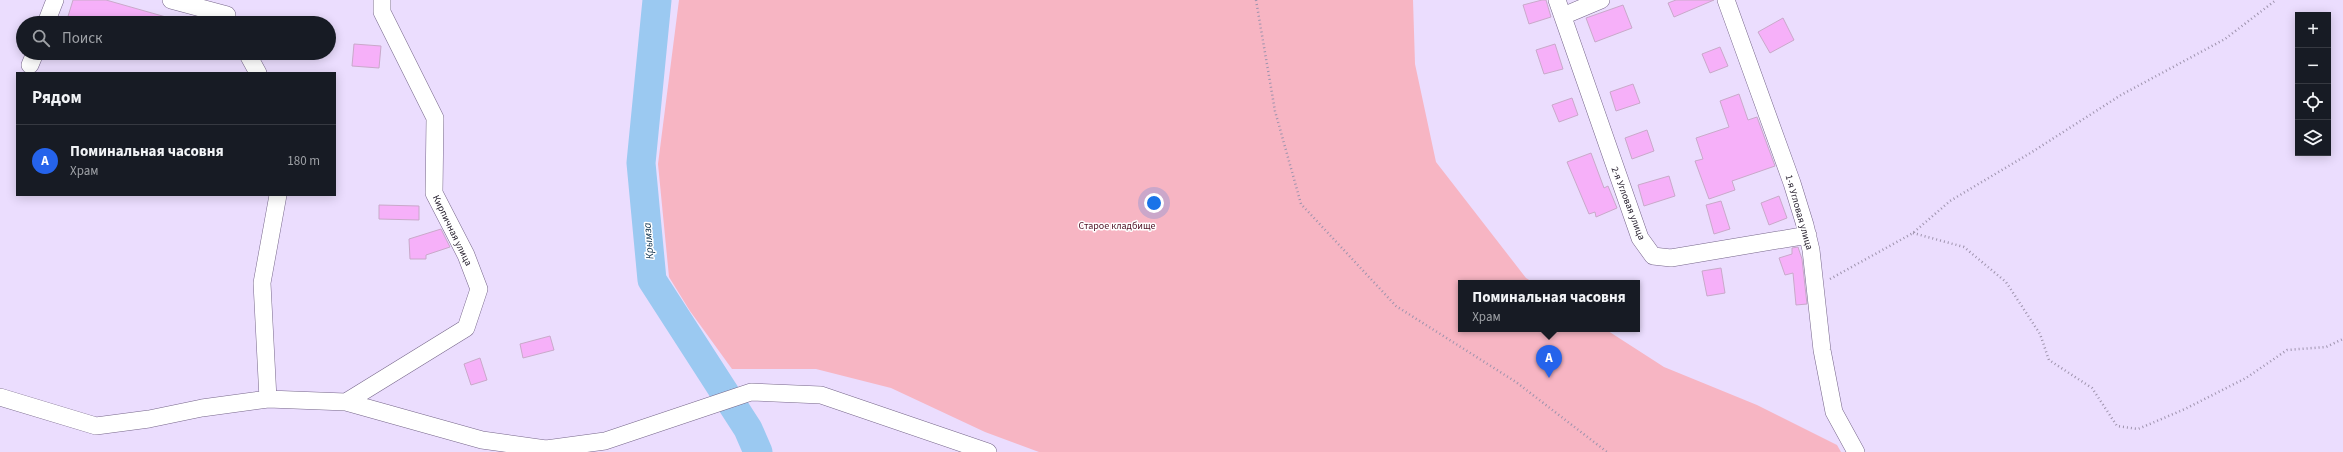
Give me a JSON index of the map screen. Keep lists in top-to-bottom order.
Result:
{
  "streets": {
    "street": ["2-я Угловая улица", "1-я Угловая улица", "Кирпичная улица"]
  },
  "crossings": [
    ["2-я Угловая улица", "1-я Угловая улица"]
  ],
  "water": ["Крымза"],
  "parks": ["Старое кладбище"],
  "page": {
    "map_buttons": ["+", "−"],
    "search": "Поиск",
    "heading": "Рядом",
    "list": [
      {
        "mark": "A",
        "name": "Поминальная часовня",
        "note": "Храм",
        "value": "180 m"
      }
    ],
    "popup": ["Поминальная часовня", "Храм"],
    "pins": "A"
  }
}
